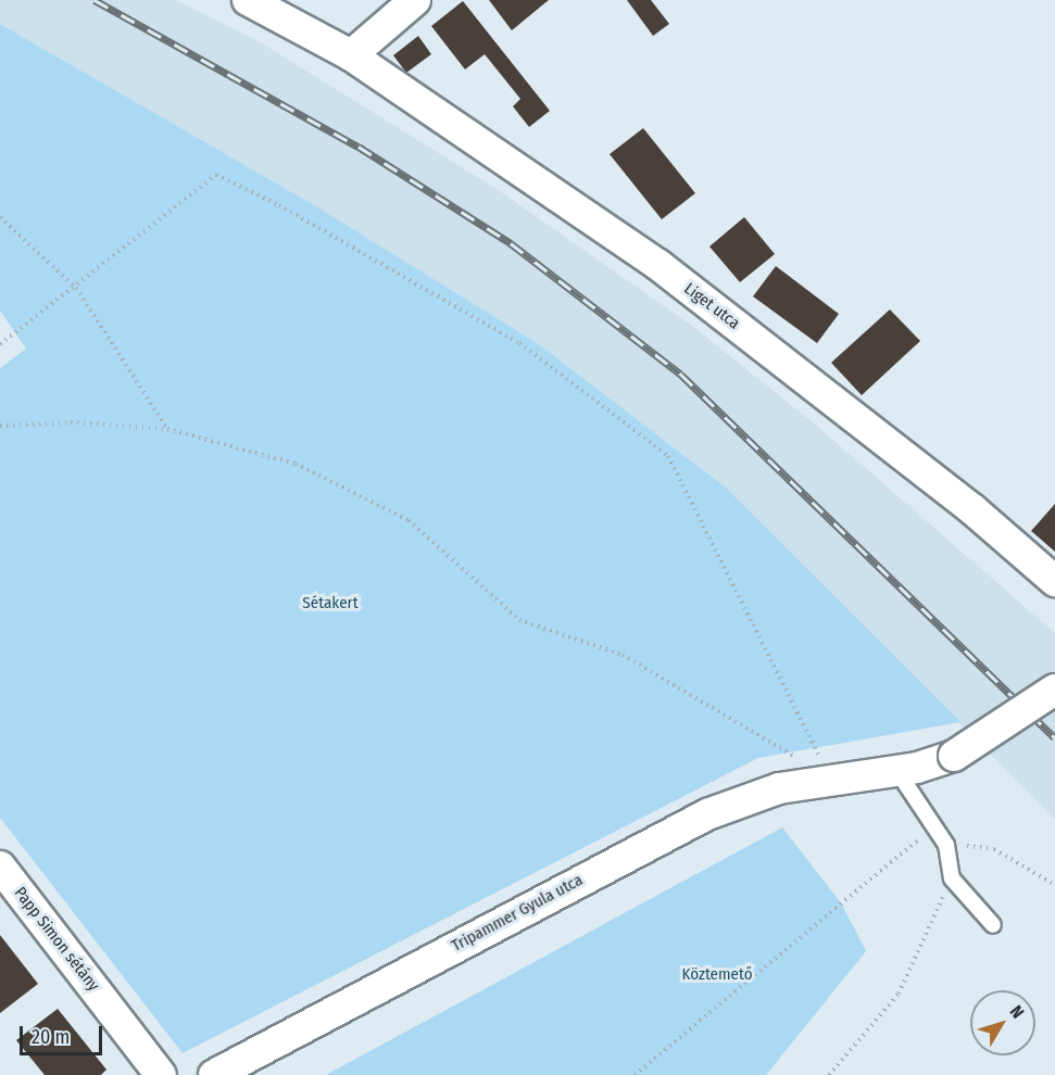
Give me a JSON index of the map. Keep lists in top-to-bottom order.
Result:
{
  "streets": {
    "street": ["Liget utca", "Tripammer Gyula utca", "Papp Simon sétány"]
  },
  "parks": ["Sétakert", "Köztemető"],
  "scale_bar": "20 m",
  "north": "top right"
}
